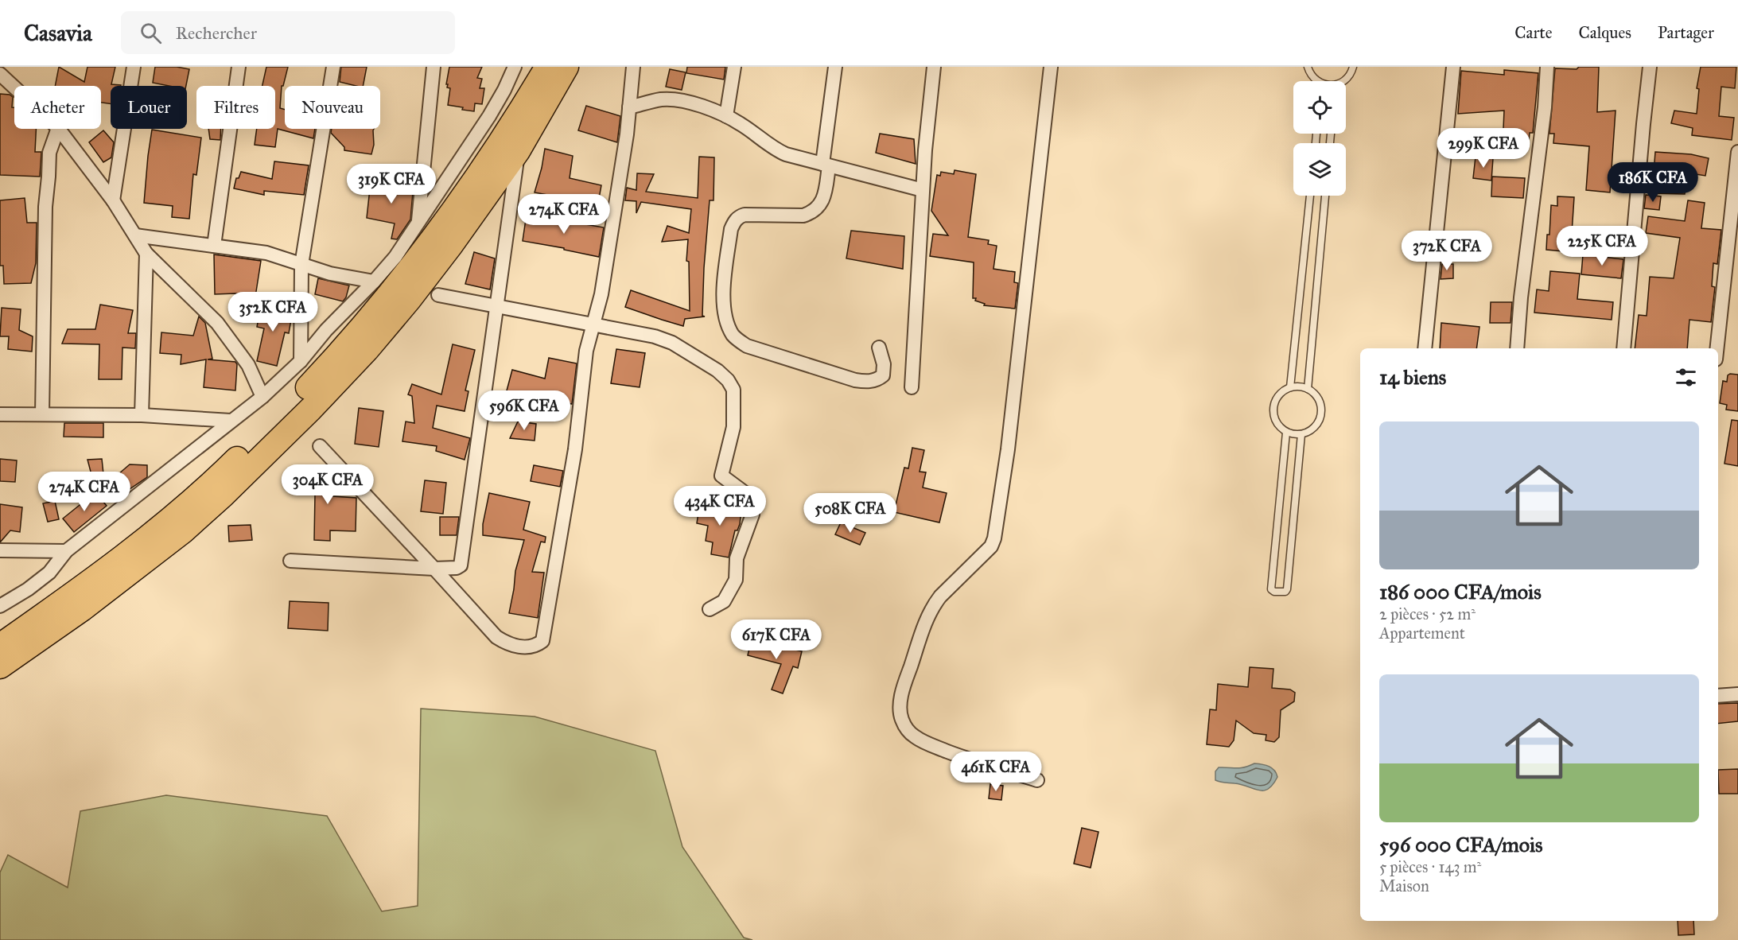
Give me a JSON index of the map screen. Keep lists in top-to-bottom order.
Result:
{
  "page": {
    "header": "Casavia",
    "search": "Rechercher",
    "nav": ["Carte", "Calques", "Partager"],
    "chip": [
      "Acheter",
      "Louer",
      "Filtres",
      "Nouveau"
    ],
    "price": [
      "299K CFA",
      "186K CFA",
      "319K CFA",
      "274K CFA",
      "225K CFA",
      "372K CFA",
      "352K CFA",
      "596K CFA",
      "304K CFA",
      "274K CFA",
      "434K CFA",
      "508K CFA",
      "617K CFA",
      "461K CFA"
    ],
    "heading": "14 biens",
    "list": [
      {
        "name": "186 000 CFA/mois",
        "note": "2 pièces · 52 m² · Appartement"
      },
      {
        "name": "596 000 CFA/mois",
        "note": "5 pièces · 143 m² · Maison"
      }
    ]
  }
}
